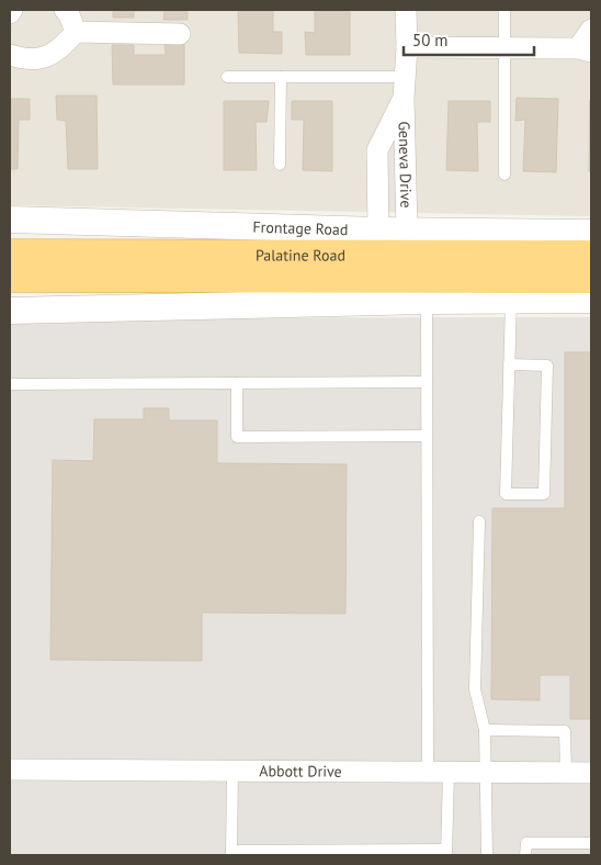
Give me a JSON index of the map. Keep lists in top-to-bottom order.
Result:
{
  "streets": {
    "highway": ["Palatine Road"],
    "street": ["Geneva Drive", "Frontage Road", "Abbott Drive"]
  },
  "crossings": [
    ["Geneva Drive", "Frontage Road"]
  ],
  "scale_bar": "50 m"
}
